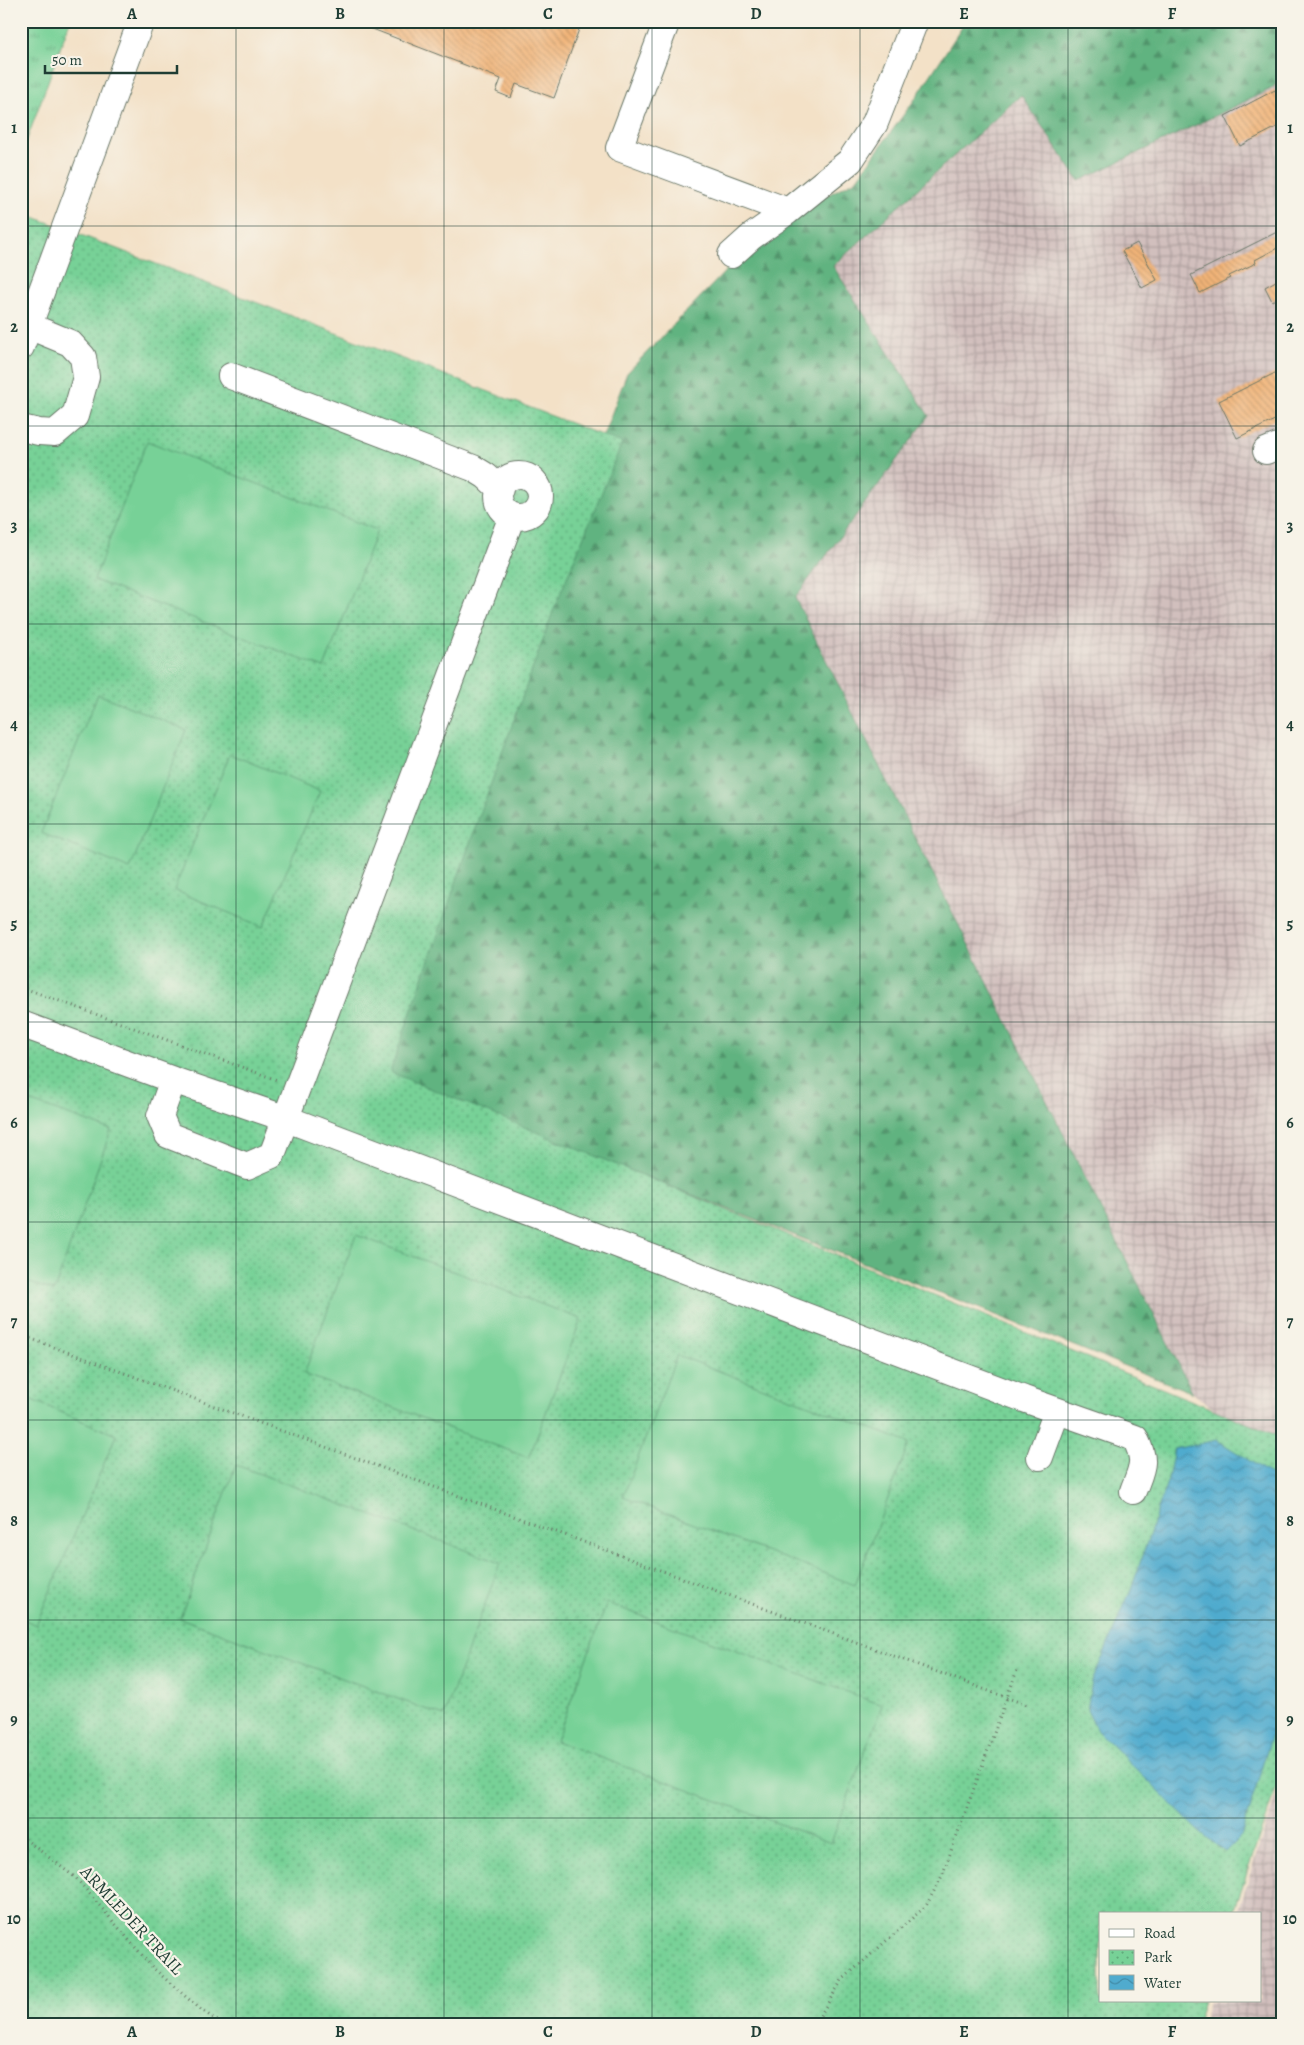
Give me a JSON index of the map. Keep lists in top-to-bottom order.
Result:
{
  "streets": {
    "path": ["ARMLEDER TRAIL"]
  },
  "legend": ["Road", "Park", "Water"],
  "scale_bar": "50 m",
  "grid": {
    "columns": [
      "A",
      "B",
      "C",
      "D",
      "E",
      "F"
    ],
    "rows": [
      "1",
      "2",
      "3",
      "4",
      "5",
      "6",
      "7",
      "8",
      "9",
      "10"
    ]
  }
}
